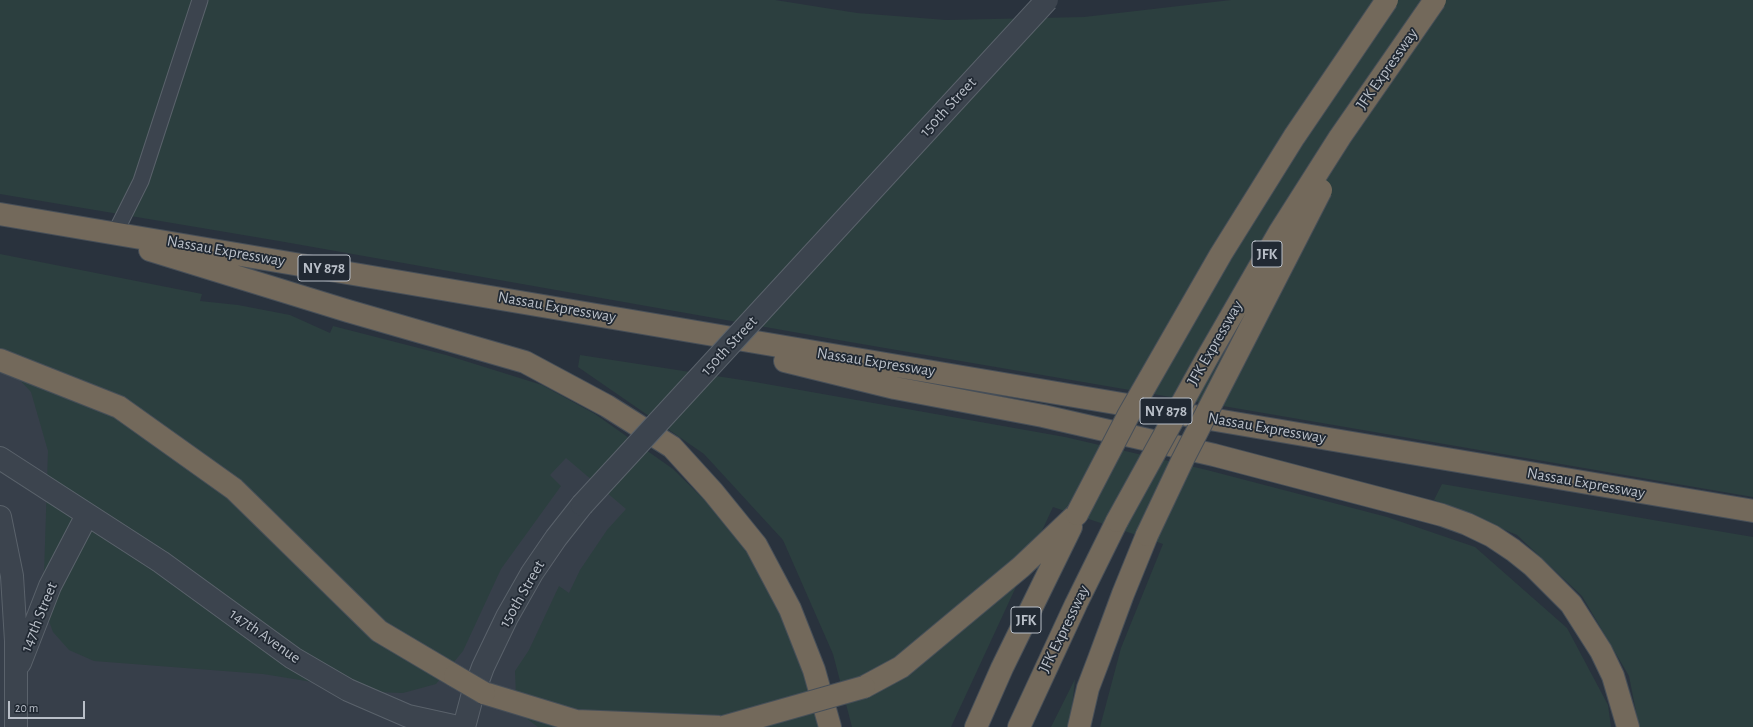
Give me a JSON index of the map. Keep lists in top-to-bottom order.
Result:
{
  "streets": {
    "highway": [
      "JFK Expressway",
      "Nassau Expressway",
      "JFK",
      "NY 878"
    ],
    "street": ["150th Street", "147th Street", "147th Avenue"]
  },
  "crossings": [
    ["147th Street", "147th Avenue"]
  ],
  "scale_bar": "20 m"
}
